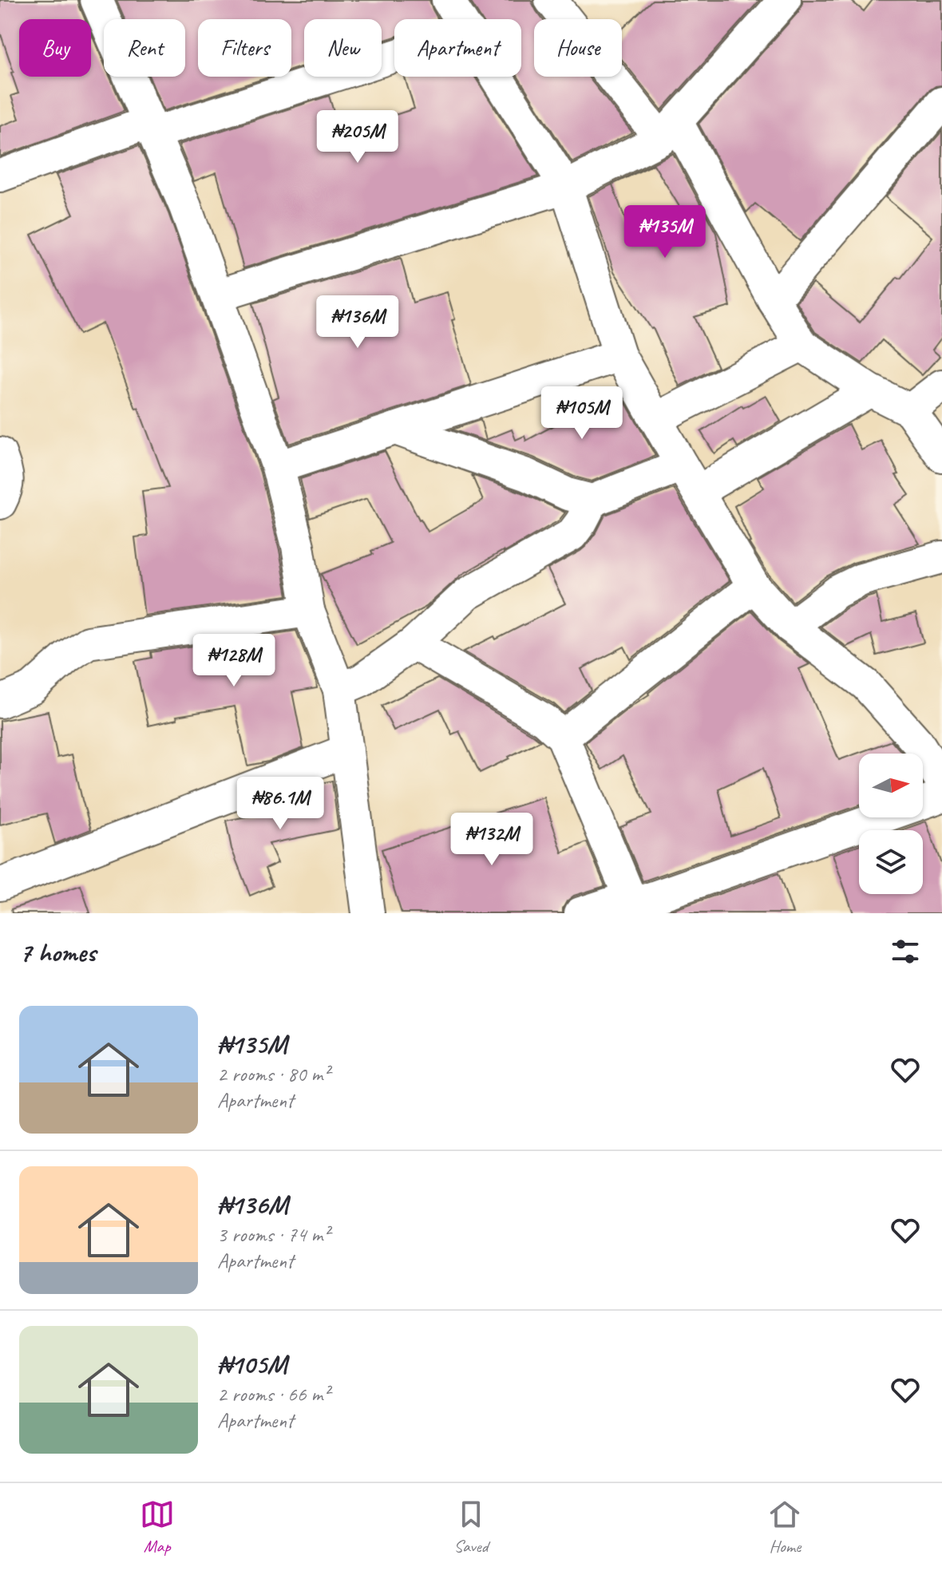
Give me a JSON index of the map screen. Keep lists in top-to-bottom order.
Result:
{
  "north": "right",
  "page": {
    "chip": [
      "Buy",
      "Rent",
      "Filters",
      "New",
      "Apartment",
      "House"
    ],
    "price": [
      "₦205M",
      "₦135M",
      "₦136M",
      "₦105M",
      "₦128M",
      "₦86.1M",
      "₦132M"
    ],
    "heading": "7 homes",
    "list": [
      {
        "name": "₦135M",
        "note": "2 rooms · 80 m² · Apartment"
      },
      {
        "name": "₦136M",
        "note": "3 rooms · 74 m² · Apartment"
      },
      {
        "name": "₦105M",
        "note": "2 rooms · 66 m² · Apartment"
      }
    ],
    "tabs": ["Map", "Saved", "Home"]
  }
}
